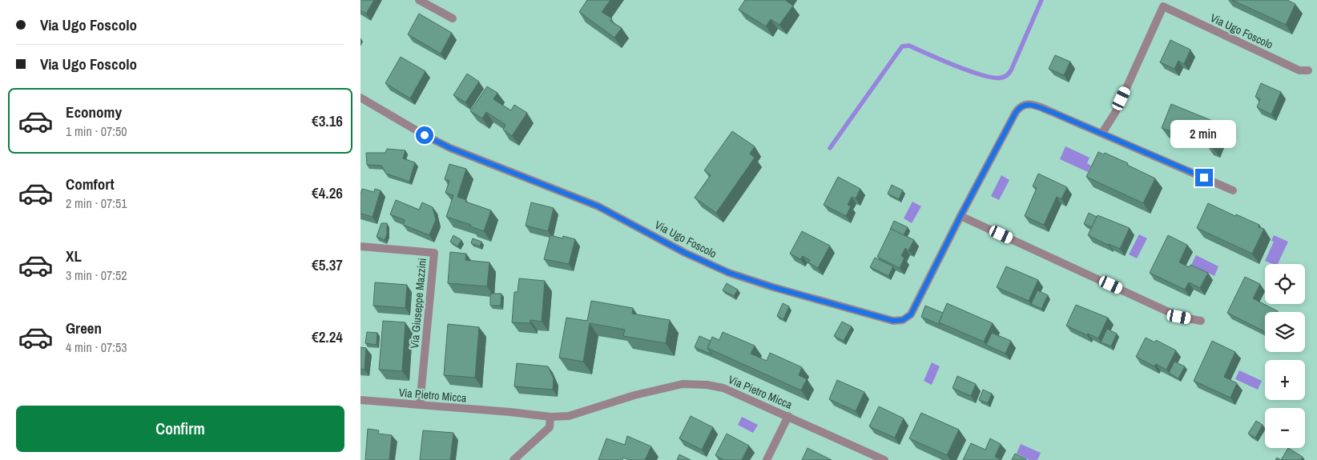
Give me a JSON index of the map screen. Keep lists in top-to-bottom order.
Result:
{
  "streets": {
    "street": ["Via Ugo Foscolo", "Via Giuseppe Mazzini", "Via Pietro Micca"]
  },
  "crossings": [
    ["Via Giuseppe Mazzini", "Via Pietro Micca"]
  ],
  "page": {
    "banner": ["Via Ugo Foscolo", "Via Ugo Foscolo"],
    "list": [
      {
        "name": "Economy",
        "note": "1 min · 07:50",
        "value": "€3.16"
      },
      {
        "name": "Comfort",
        "note": "2 min · 07:51",
        "value": "€4.26"
      },
      {
        "name": "XL",
        "note": "3 min · 07:52",
        "value": "€5.37"
      },
      {
        "name": "Green",
        "note": "4 min · 07:53",
        "value": "€2.24"
      }
    ],
    "bubble": "2 min",
    "map_buttons": ["+", "−"],
    "buttons": "Confirm"
  }
}
